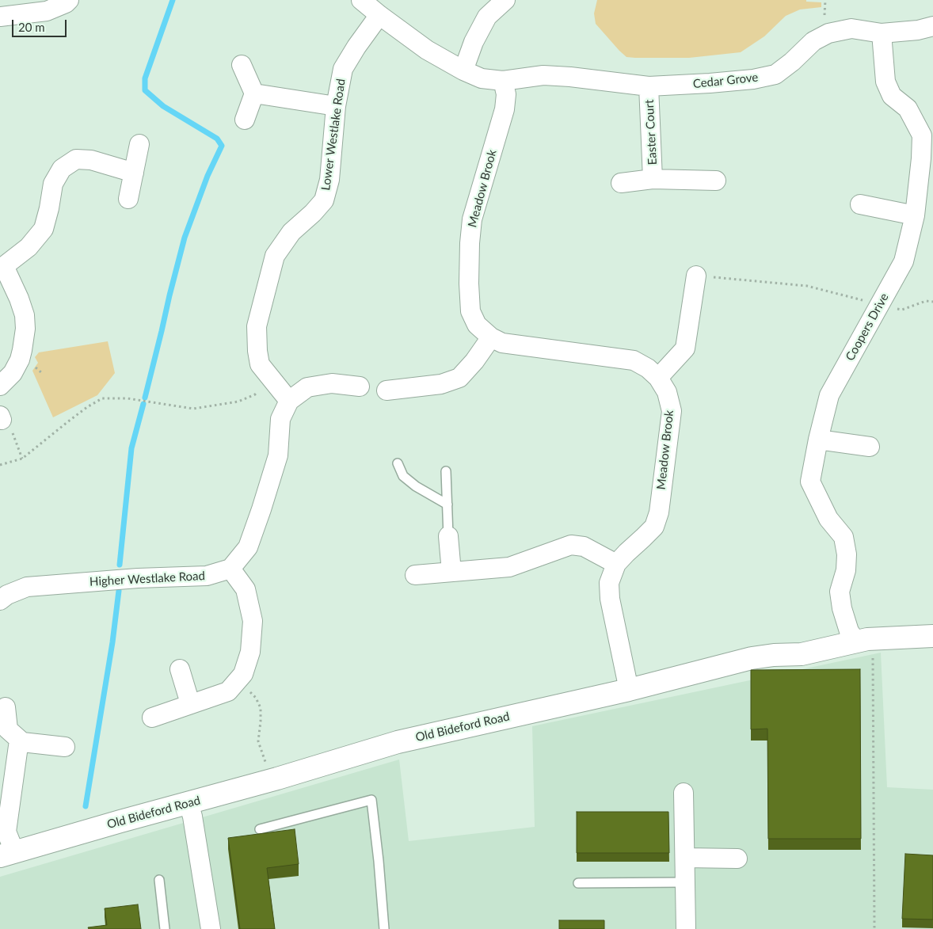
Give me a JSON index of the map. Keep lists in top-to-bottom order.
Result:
{
  "streets": {
    "street": [
      "Cedar Grove",
      "Easter Court",
      "Lower Westlake Road",
      "Meadow Brook",
      "Coopers Drive",
      "Higher Westlake Road",
      "Old Bideford Road"
    ]
  },
  "crossings": [
    ["Cedar Grove", "Easter Court"],
    ["Cedar Grove", "Lower Westlake Road"],
    ["Cedar Grove", "Meadow Brook"],
    ["Cedar Grove", "Coopers Drive"],
    ["Meadow Brook", "Old Bideford Road"],
    ["Coopers Drive", "Old Bideford Road"]
  ],
  "scale_bar": "20 m"
}
